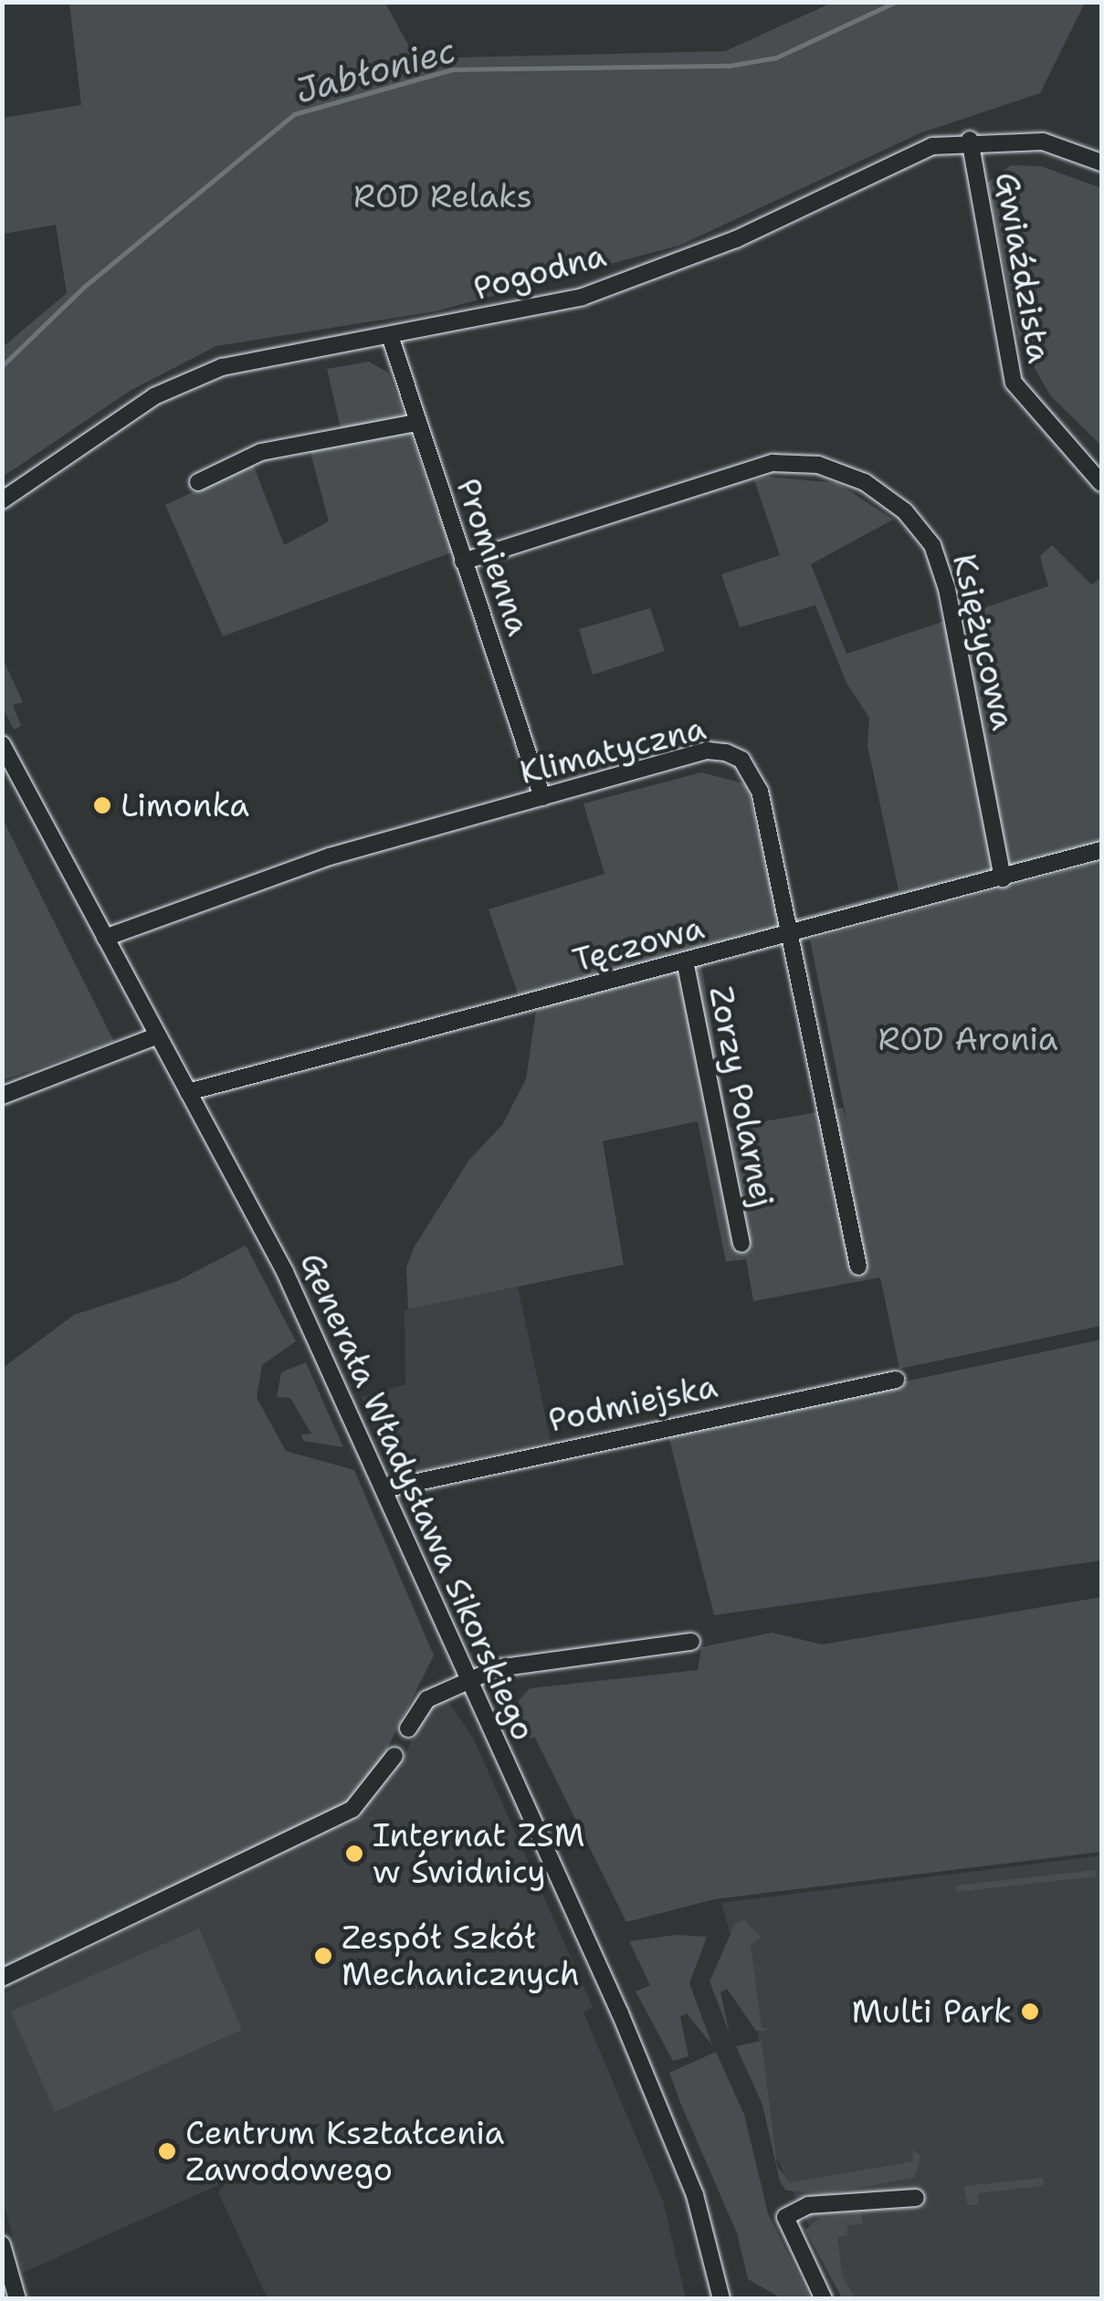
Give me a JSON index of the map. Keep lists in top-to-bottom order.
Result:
{
  "streets": {
    "street": [
      "Gwiaździsta",
      "Pogodna",
      "Promienna",
      "Księżycowa",
      "Klimatyczna",
      "Tęczowa",
      "Zorzy Polarnej",
      "Podmiejska",
      "Generała Władysława Sikorskiego"
    ]
  },
  "crossings": [
    ["Gwiaździsta", "Pogodna"],
    ["Pogodna", "Promienna"],
    ["Promienna", "Księżycowa"],
    ["Promienna", "Klimatyczna"],
    ["Księżycowa", "Tęczowa"],
    ["Klimatyczna", "Tęczowa"],
    ["Klimatyczna", "Generała Władysława Sikorskiego"],
    ["Tęczowa", "Zorzy Polarnej"],
    ["Tęczowa", "Generała Władysława Sikorskiego"],
    ["Podmiejska", "Generała Władysława Sikorskiego"]
  ],
  "water": ["Jabłoniec"],
  "parks": ["ROD Relaks", "ROD Aronia"],
  "places": [
    "Limonka",
    "Internat ZSM w Świdnicy",
    "Zespół Szkół Mechanicznych",
    "Multi Park",
    "Centrum Kształcenia Zawodowego"
  ]
}
